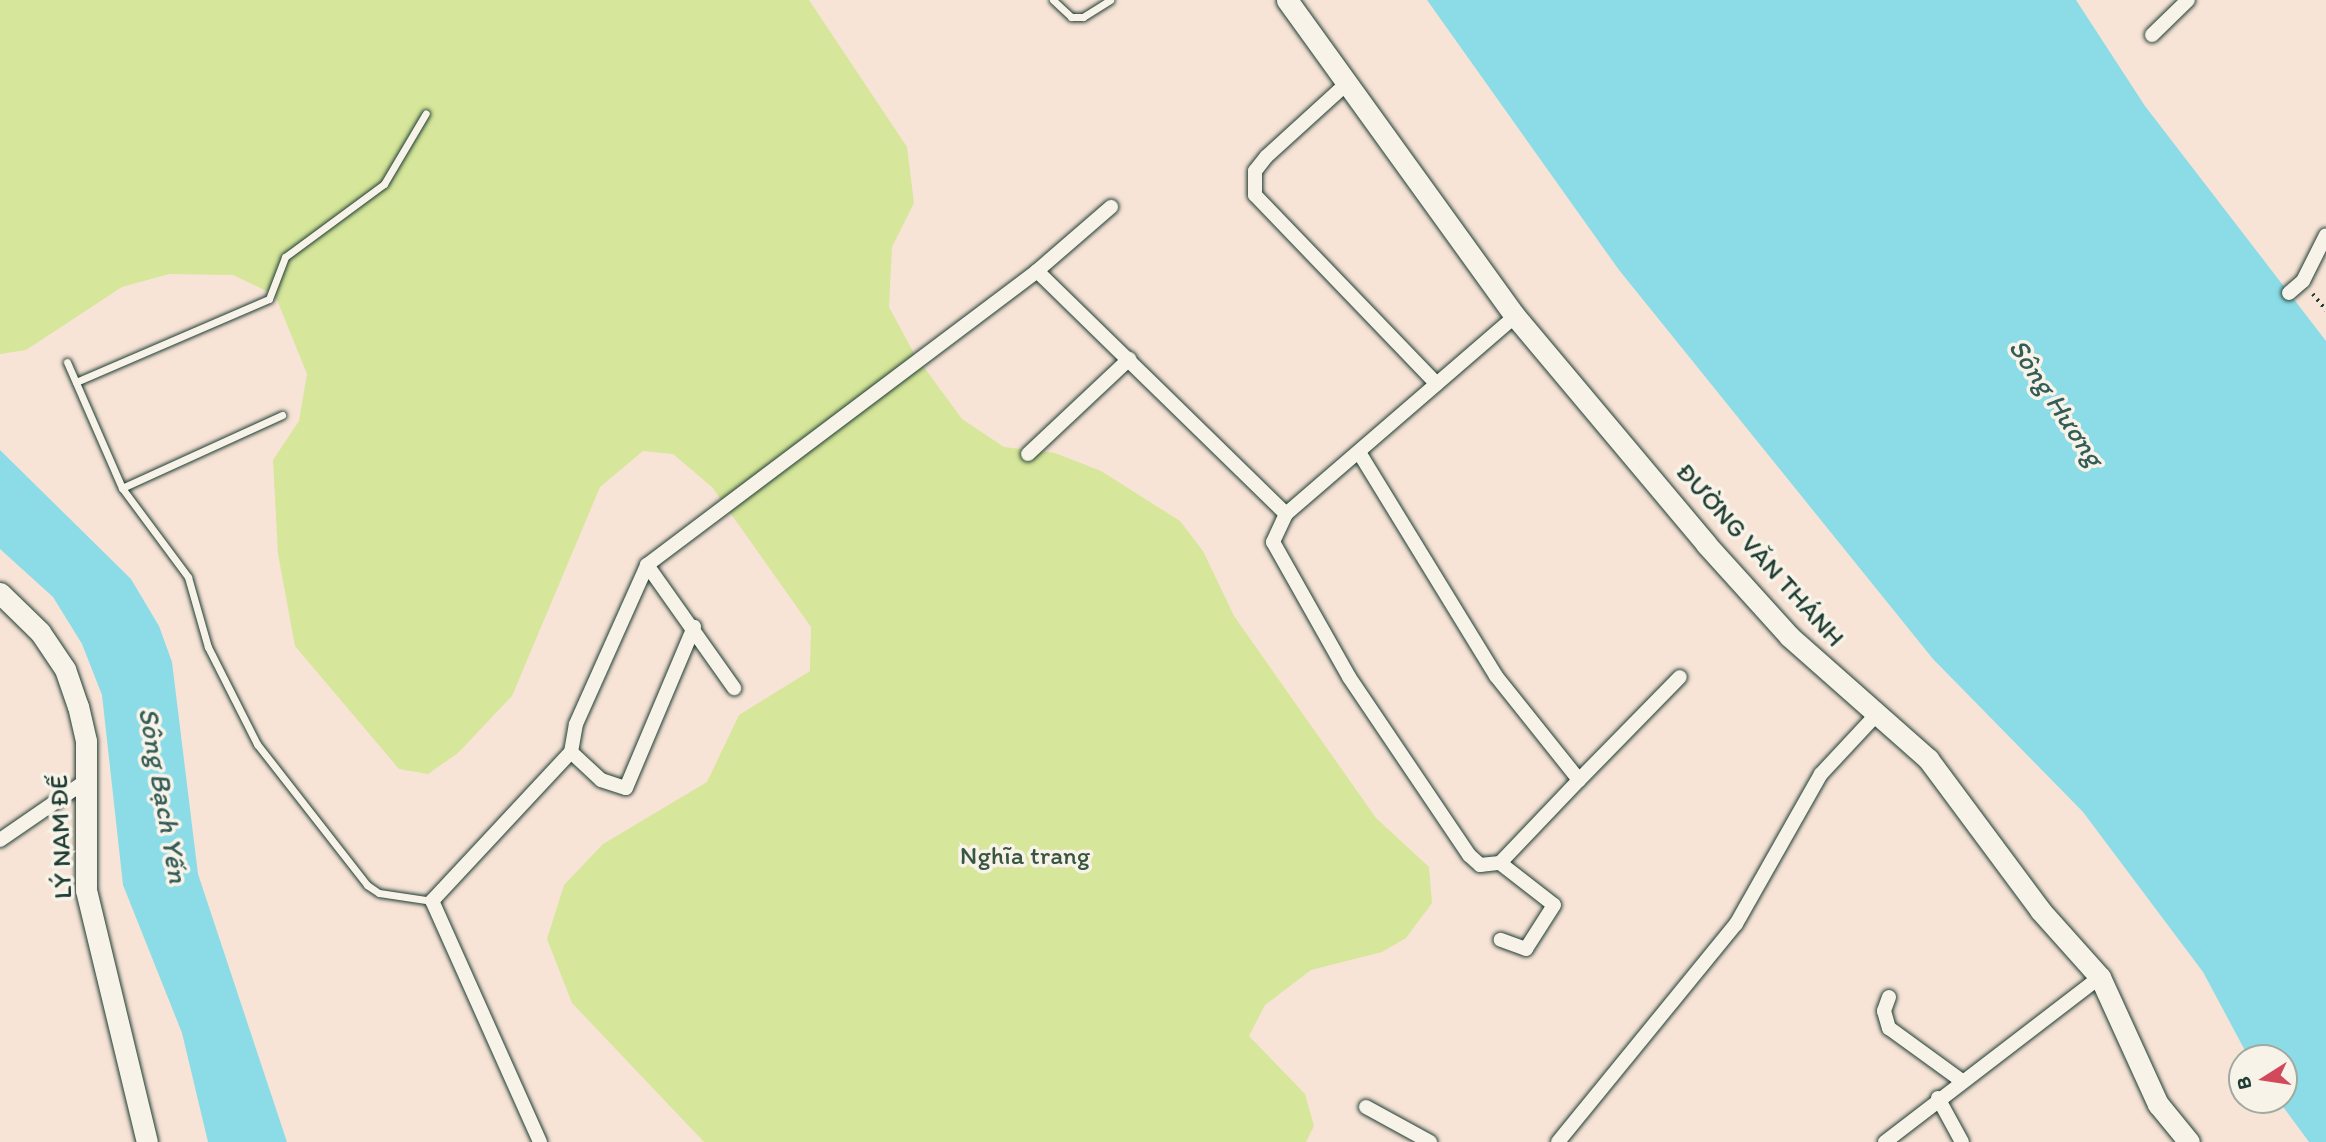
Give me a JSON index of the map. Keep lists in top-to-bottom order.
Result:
{
  "streets": {
    "main road": ["ĐƯỜNG VĂN THÁNH", "LÝ NAM ĐẾ"]
  },
  "water": ["Sông Hương", "Sông Bạch Yến"],
  "parks": ["Nghĩa trang"],
  "north": "left"
}
